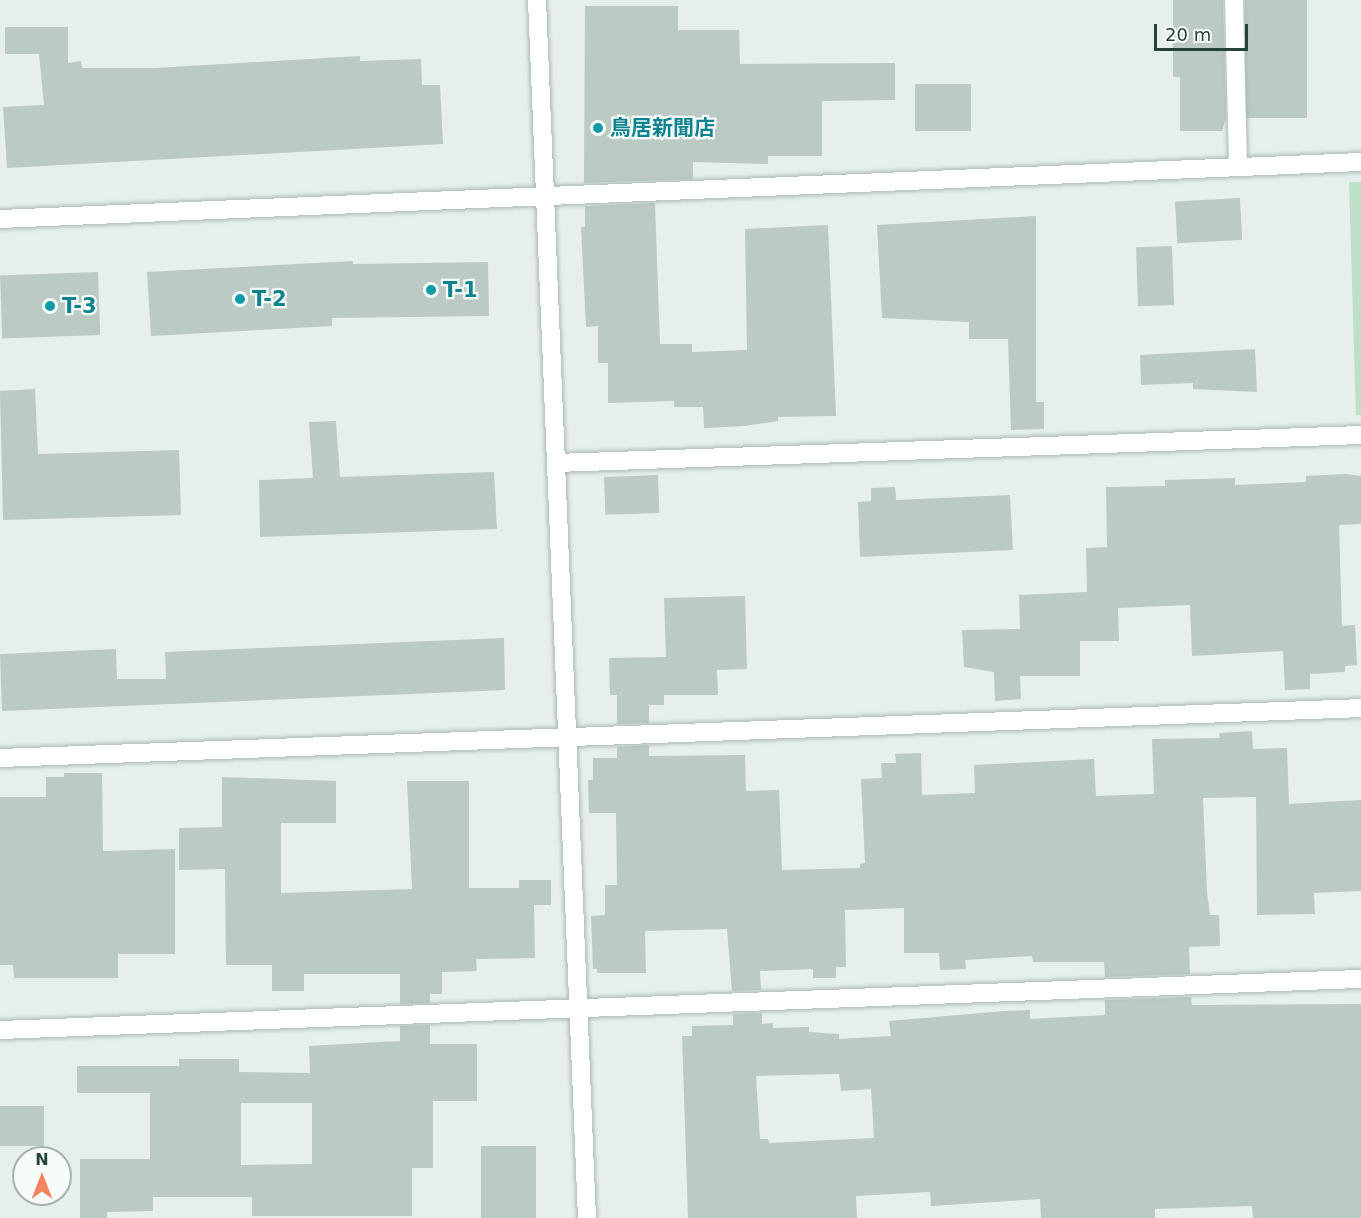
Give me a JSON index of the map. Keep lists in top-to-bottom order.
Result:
{
  "places": [
    "鳥居新聞店",
    "T-1",
    "T-2",
    "T-3"
  ],
  "scale_bar": "20 m",
  "north": "top"
}
